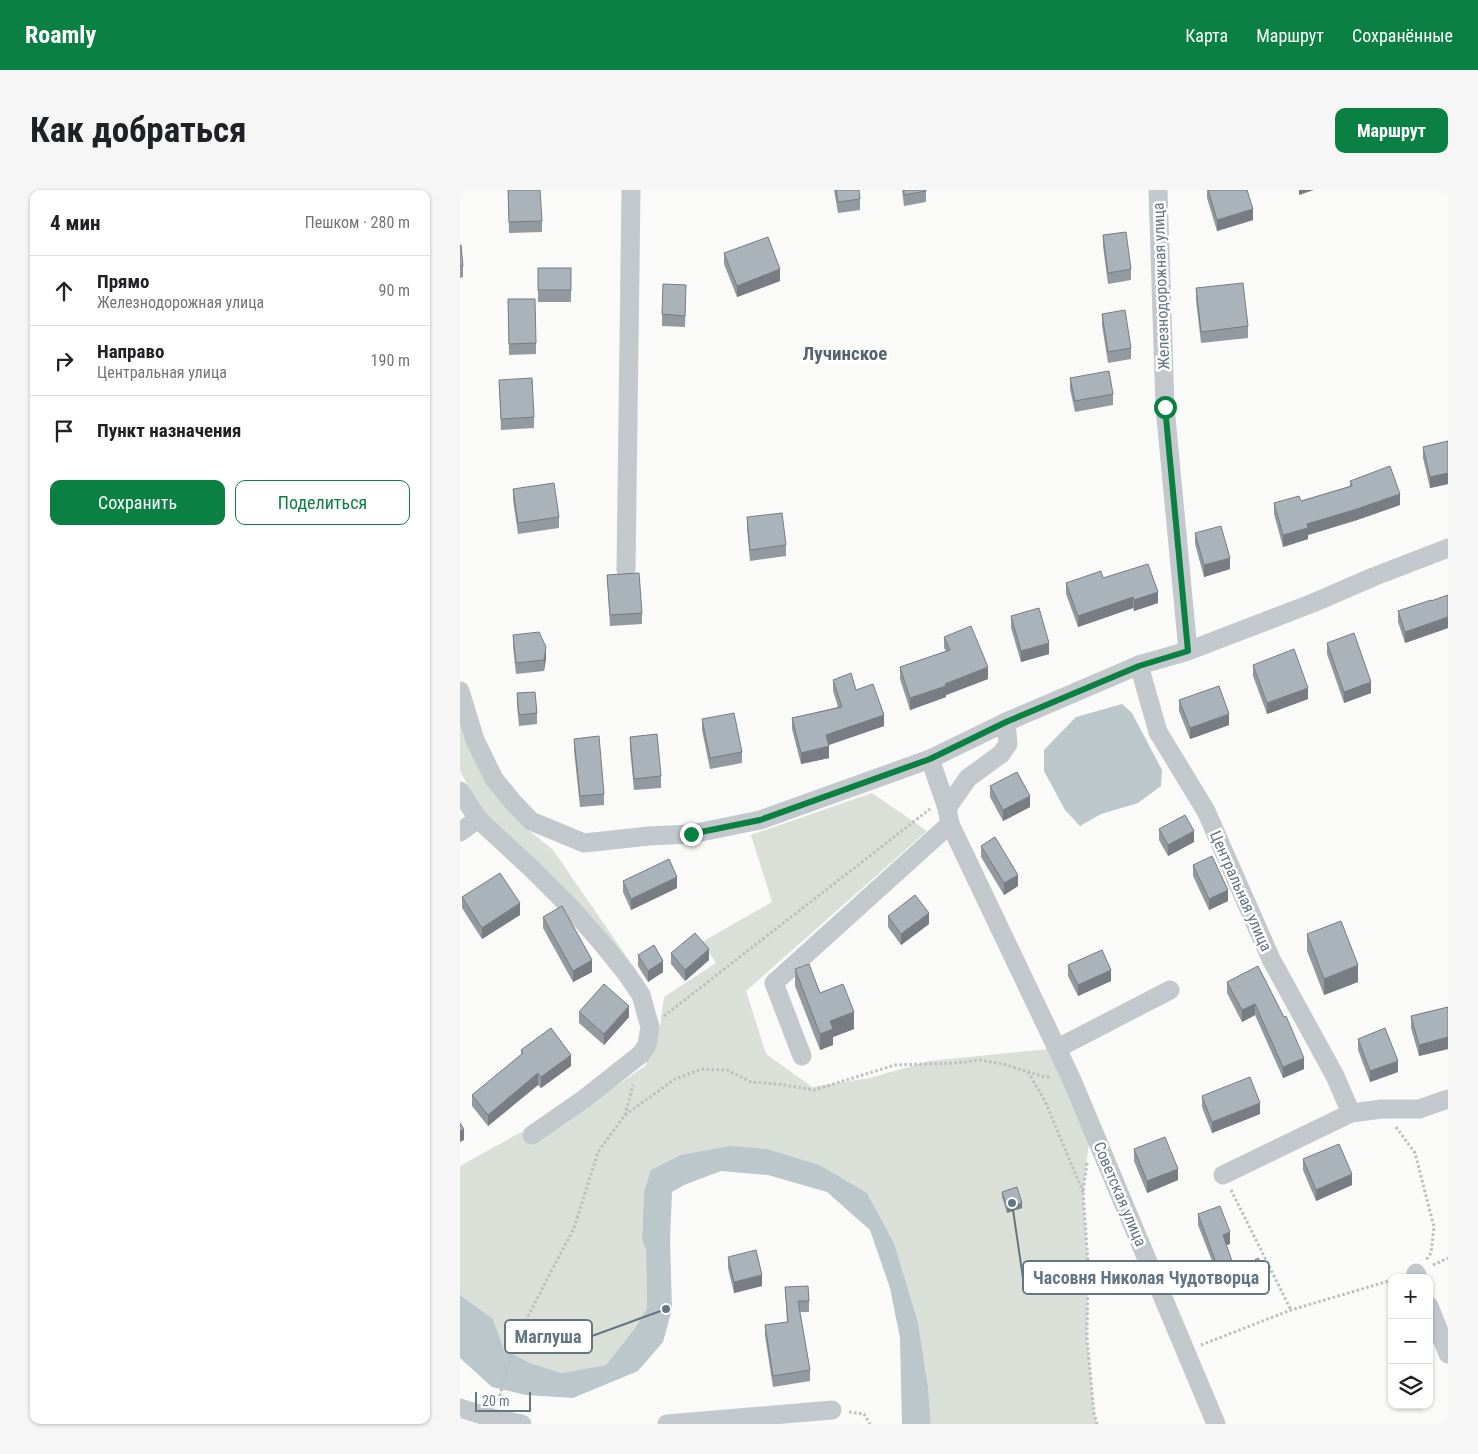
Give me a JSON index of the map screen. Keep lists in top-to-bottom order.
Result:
{
  "streets": {
    "street": ["Железнодорожная улица", "Центральная улица", "Советская улица"]
  },
  "districts": ["Лучинское"],
  "places": ["Часовня Николая Чудотворца", "Маглуша"],
  "scale_bar": "20 m",
  "page": {
    "header": "Roamly",
    "nav": ["Карта", "Маршрут", "Сохранённые"],
    "buttons": [
      "Маршрут",
      ["Сохранить", "Поделиться"]
    ],
    "title": "Как добраться",
    "heading": ["4 мин", "Пешком · 280 m"],
    "list": [
      ["Прямо", "Железнодорожная улица", "90 m"],
      ["Направо", "Центральная улица", "190 m"],
      "Пункт назначения"
    ],
    "map_buttons": ["+", "−"],
    "scale": "20 m"
  }
}
